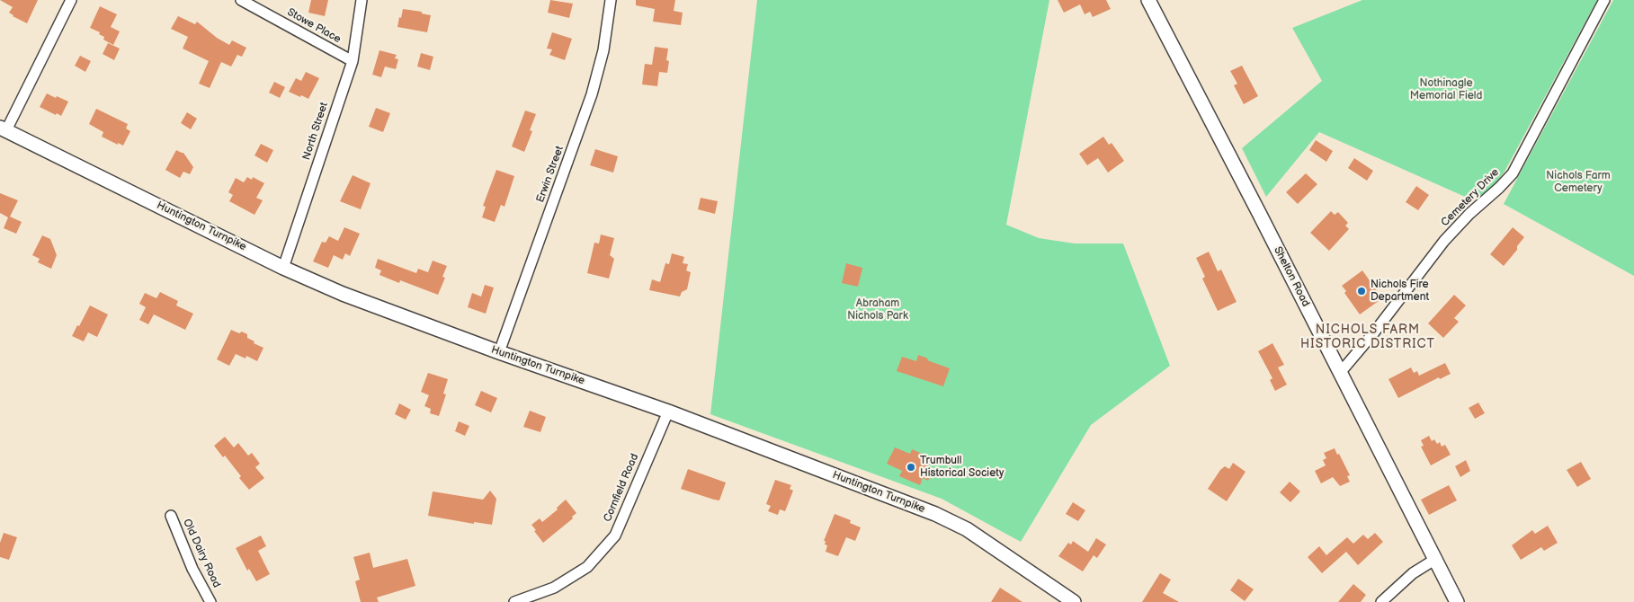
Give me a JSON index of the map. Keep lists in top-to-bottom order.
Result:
{
  "streets": {
    "main road": ["Huntington Turnpike", "Shelton Road"],
    "street": [
      "Stowe Place",
      "North Street",
      "Erwin Street",
      "Cemetery Drive",
      "Cornfield Road",
      "Old Dairy Road"
    ]
  },
  "crossings": [
    ["Stowe Place", "North Street"],
    ["North Street", "Huntington Turnpike"],
    ["Erwin Street", "Huntington Turnpike"],
    ["Cemetery Drive", "Shelton Road"],
    ["Huntington Turnpike", "Cornfield Road"]
  ],
  "districts": ["NICHOLS FARM HISTORIC DISTRICT"],
  "parks": ["Nothinagle Memorial Field", "Nichols Farm Cemetery", "Abraham Nichols Park"],
  "places": ["Nichols Fire Department", "Trumbull Historical Society"]
}
